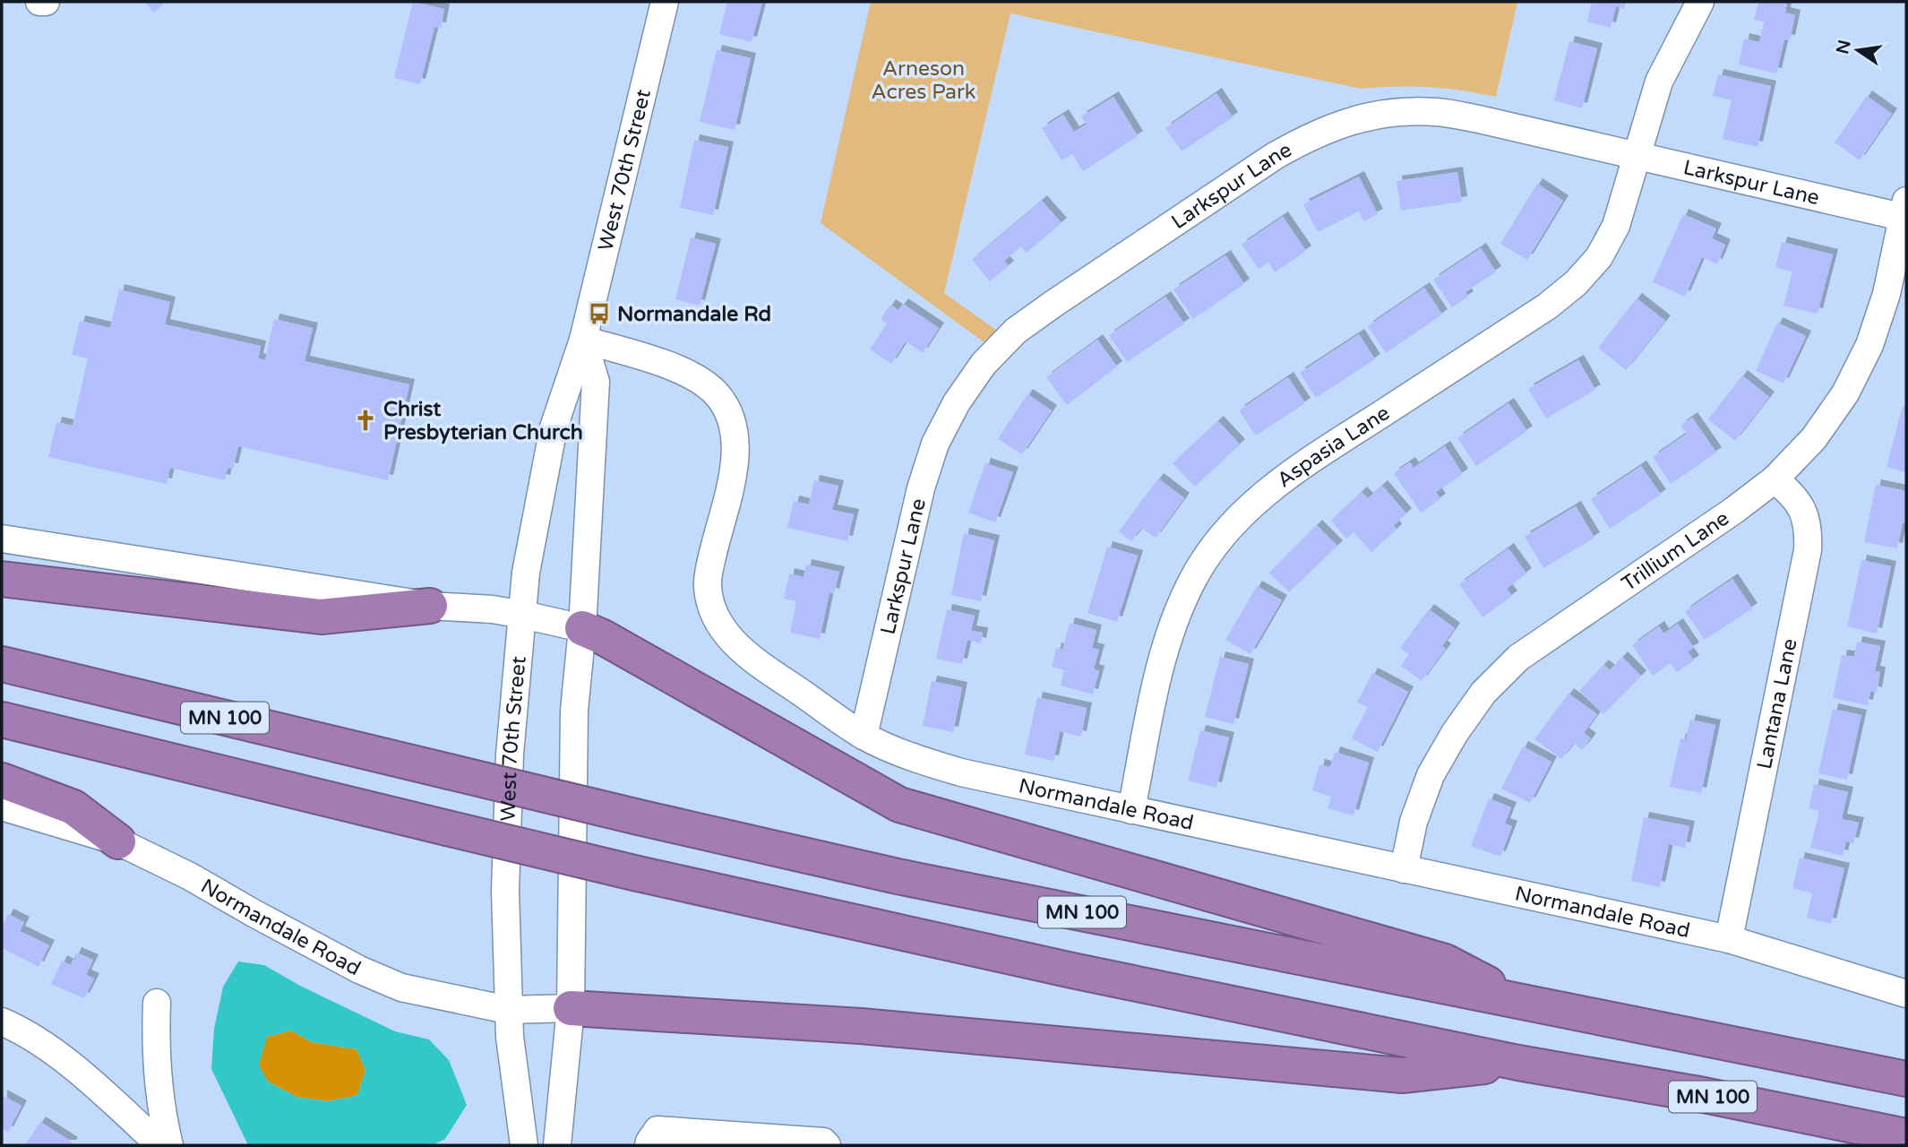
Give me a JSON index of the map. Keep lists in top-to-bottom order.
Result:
{
  "streets": {
    "highway": ["MN 100"],
    "street": [
      "West 70th Street",
      "Larkspur Lane",
      "Aspasia Lane",
      "Trillium Lane",
      "Lantana Lane",
      "Normandale Road"
    ]
  },
  "crossings": [
    ["West 70th Street", "Normandale Road"],
    ["Larkspur Lane", "Aspasia Lane"],
    ["Larkspur Lane", "Trillium Lane"],
    ["Larkspur Lane", "Normandale Road"],
    ["Aspasia Lane", "Normandale Road"],
    ["Trillium Lane", "Lantana Lane"],
    ["Trillium Lane", "Normandale Road"],
    ["Lantana Lane", "Normandale Road"]
  ],
  "parks": ["Arneson Acres Park"],
  "places": {
    "bus stop": ["Normandale Rd"],
    "church": ["Christ Presbyterian Church"]
  },
  "north": "left"
}
